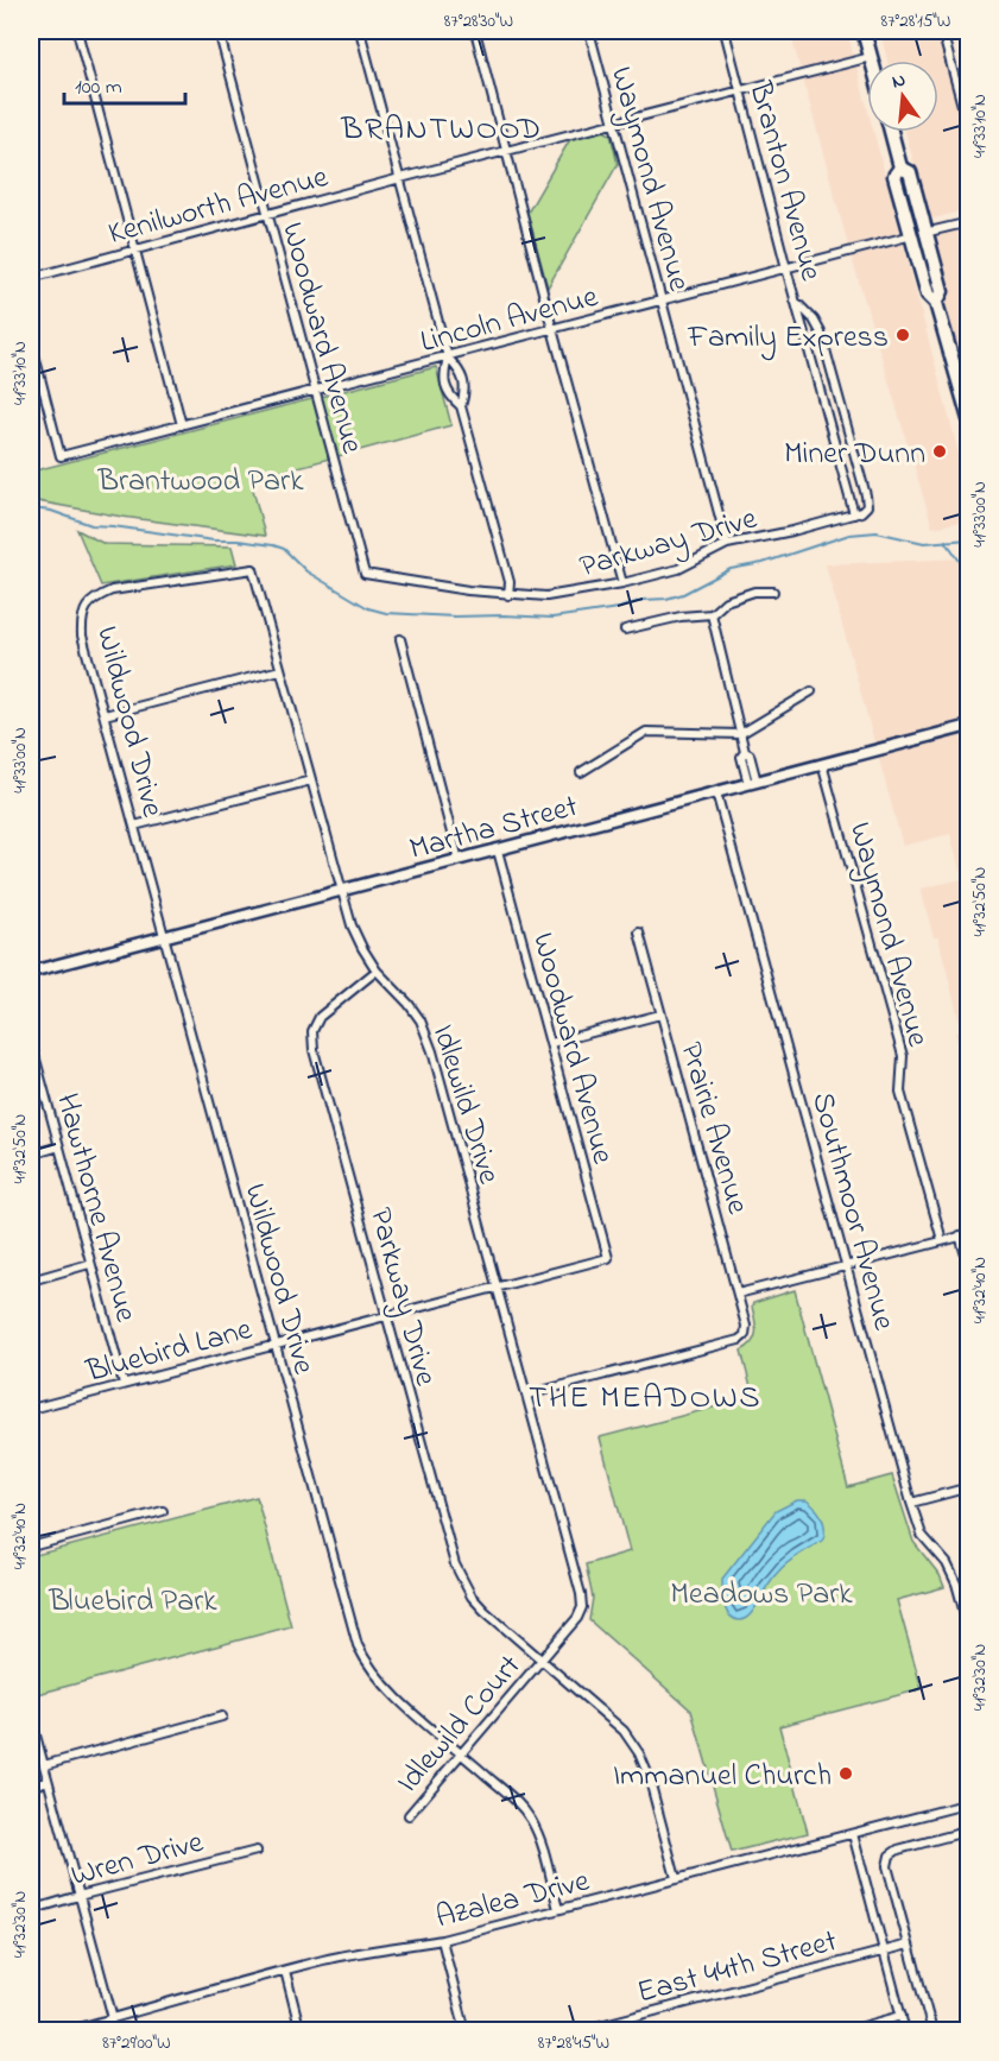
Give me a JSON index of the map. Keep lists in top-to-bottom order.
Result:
{
  "streets": {
    "street": [
      "Waymond Avenue",
      "Branton Avenue",
      "Kenilworth Avenue",
      "Lincoln Avenue",
      "Woodward Avenue",
      "Parkway Drive",
      "Wildwood Drive",
      "Martha Street",
      "Idlewild Drive",
      "Prairie Avenue",
      "Hawthorne Avenue",
      "Southmoor Avenue",
      "Bluebird Lane",
      "Idlewild Court",
      "Wren Drive",
      "Azalea Drive",
      "East 44th Street"
    ]
  },
  "crossings": [
    ["Waymond Avenue", "Kenilworth Avenue"],
    ["Waymond Avenue", "Lincoln Avenue"],
    ["Waymond Avenue", "Parkway Drive"],
    ["Waymond Avenue", "Martha Street"],
    ["Branton Avenue", "Kenilworth Avenue"],
    ["Branton Avenue", "Lincoln Avenue"],
    ["Branton Avenue", "Parkway Drive"],
    ["Kenilworth Avenue", "Woodward Avenue"],
    ["Lincoln Avenue", "Woodward Avenue"],
    ["Woodward Avenue", "Parkway Drive"],
    ["Woodward Avenue", "Martha Street"],
    ["Woodward Avenue", "Bluebird Lane"],
    ["Parkway Drive", "Idlewild Drive"],
    ["Parkway Drive", "Bluebird Lane"],
    ["Parkway Drive", "Idlewild Court"],
    ["Parkway Drive", "Azalea Drive"],
    ["Wildwood Drive", "Martha Street"],
    ["Wildwood Drive", "Idlewild Drive"],
    ["Wildwood Drive", "Bluebird Lane"],
    ["Wildwood Drive", "Idlewild Court"],
    ["Wildwood Drive", "Azalea Drive"],
    ["Martha Street", "Idlewild Drive"],
    ["Martha Street", "Southmoor Avenue"],
    ["Idlewild Drive", "Prairie Avenue"],
    ["Idlewild Drive", "Bluebird Lane"],
    ["Idlewild Drive", "Idlewild Court"],
    ["Hawthorne Avenue", "Bluebird Lane"]
  ],
  "districts": ["BRANTWOOD", "THE MEADOWS"],
  "parks": ["Brantwood Park", "Meadows Park", "Bluebird Park"],
  "places": ["Family Express", "Miner Dunn", "Immanuel Church"],
  "scale_bar": "100 m",
  "north": "top",
  "coordinates": [
    "87°28'30\"W",
    "87°28'15\"W",
    "41°33'10\"N",
    "41°33'00\"N",
    "41°32'50\"N",
    "41°32'40\"N",
    "41°32'30\"N",
    "87°29'00\"W",
    "87°28'45\"W"
  ]
}
